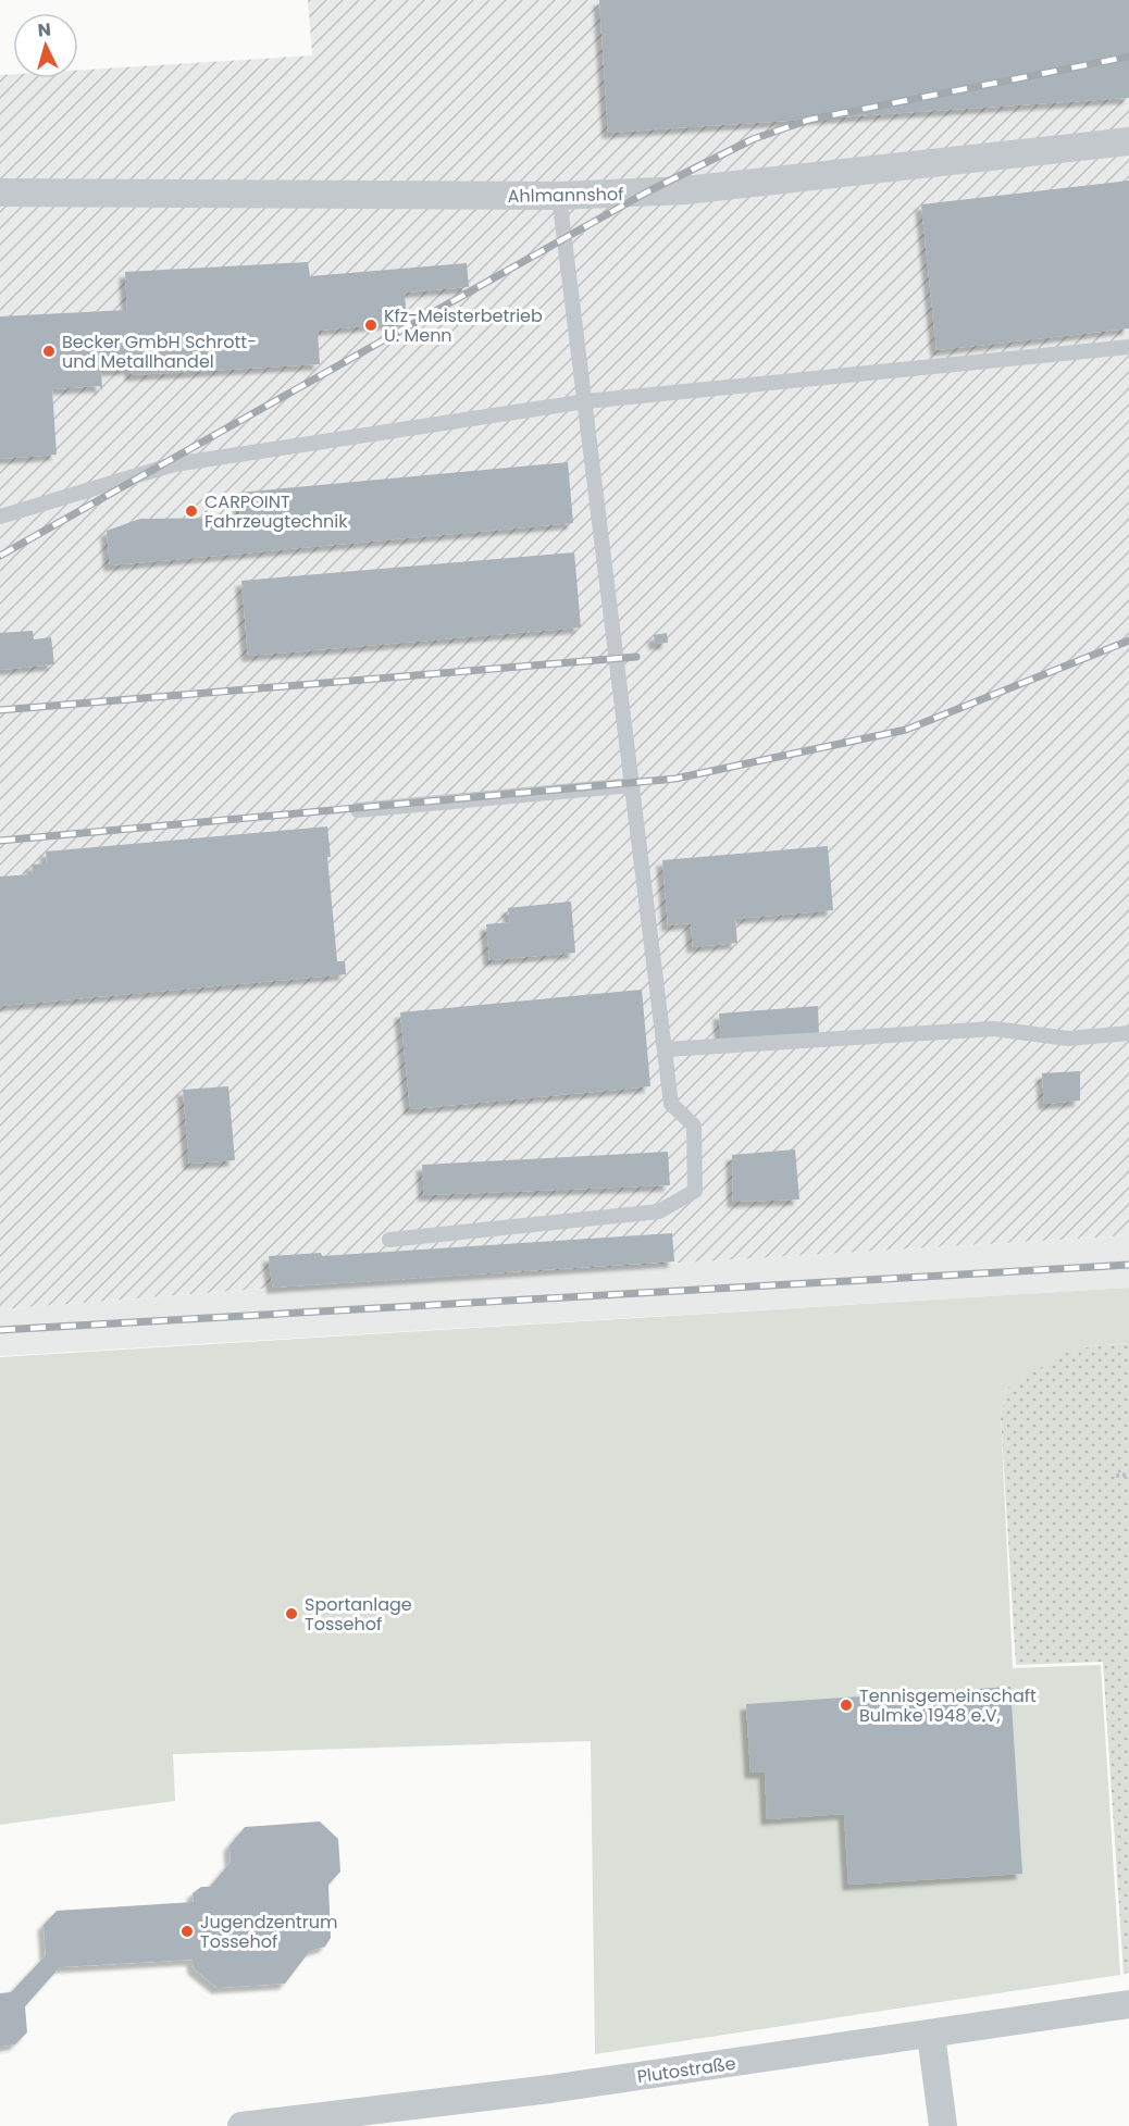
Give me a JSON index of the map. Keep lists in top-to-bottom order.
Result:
{
  "streets": {
    "street": ["Ahlmannshof", "Plutostraße"]
  },
  "places": [
    "Kfz-Meisterbetrieb U. Menn",
    "Becker GmbH Schrott- und Metallhandel",
    "CARPOINT Fahrzeugtechnik",
    "Sportanlage Tossehof",
    "Tennisgemeinschaft Bulmke 1948 e.V,",
    "Jugendzentrum Tossehof"
  ],
  "north": "top"
}
